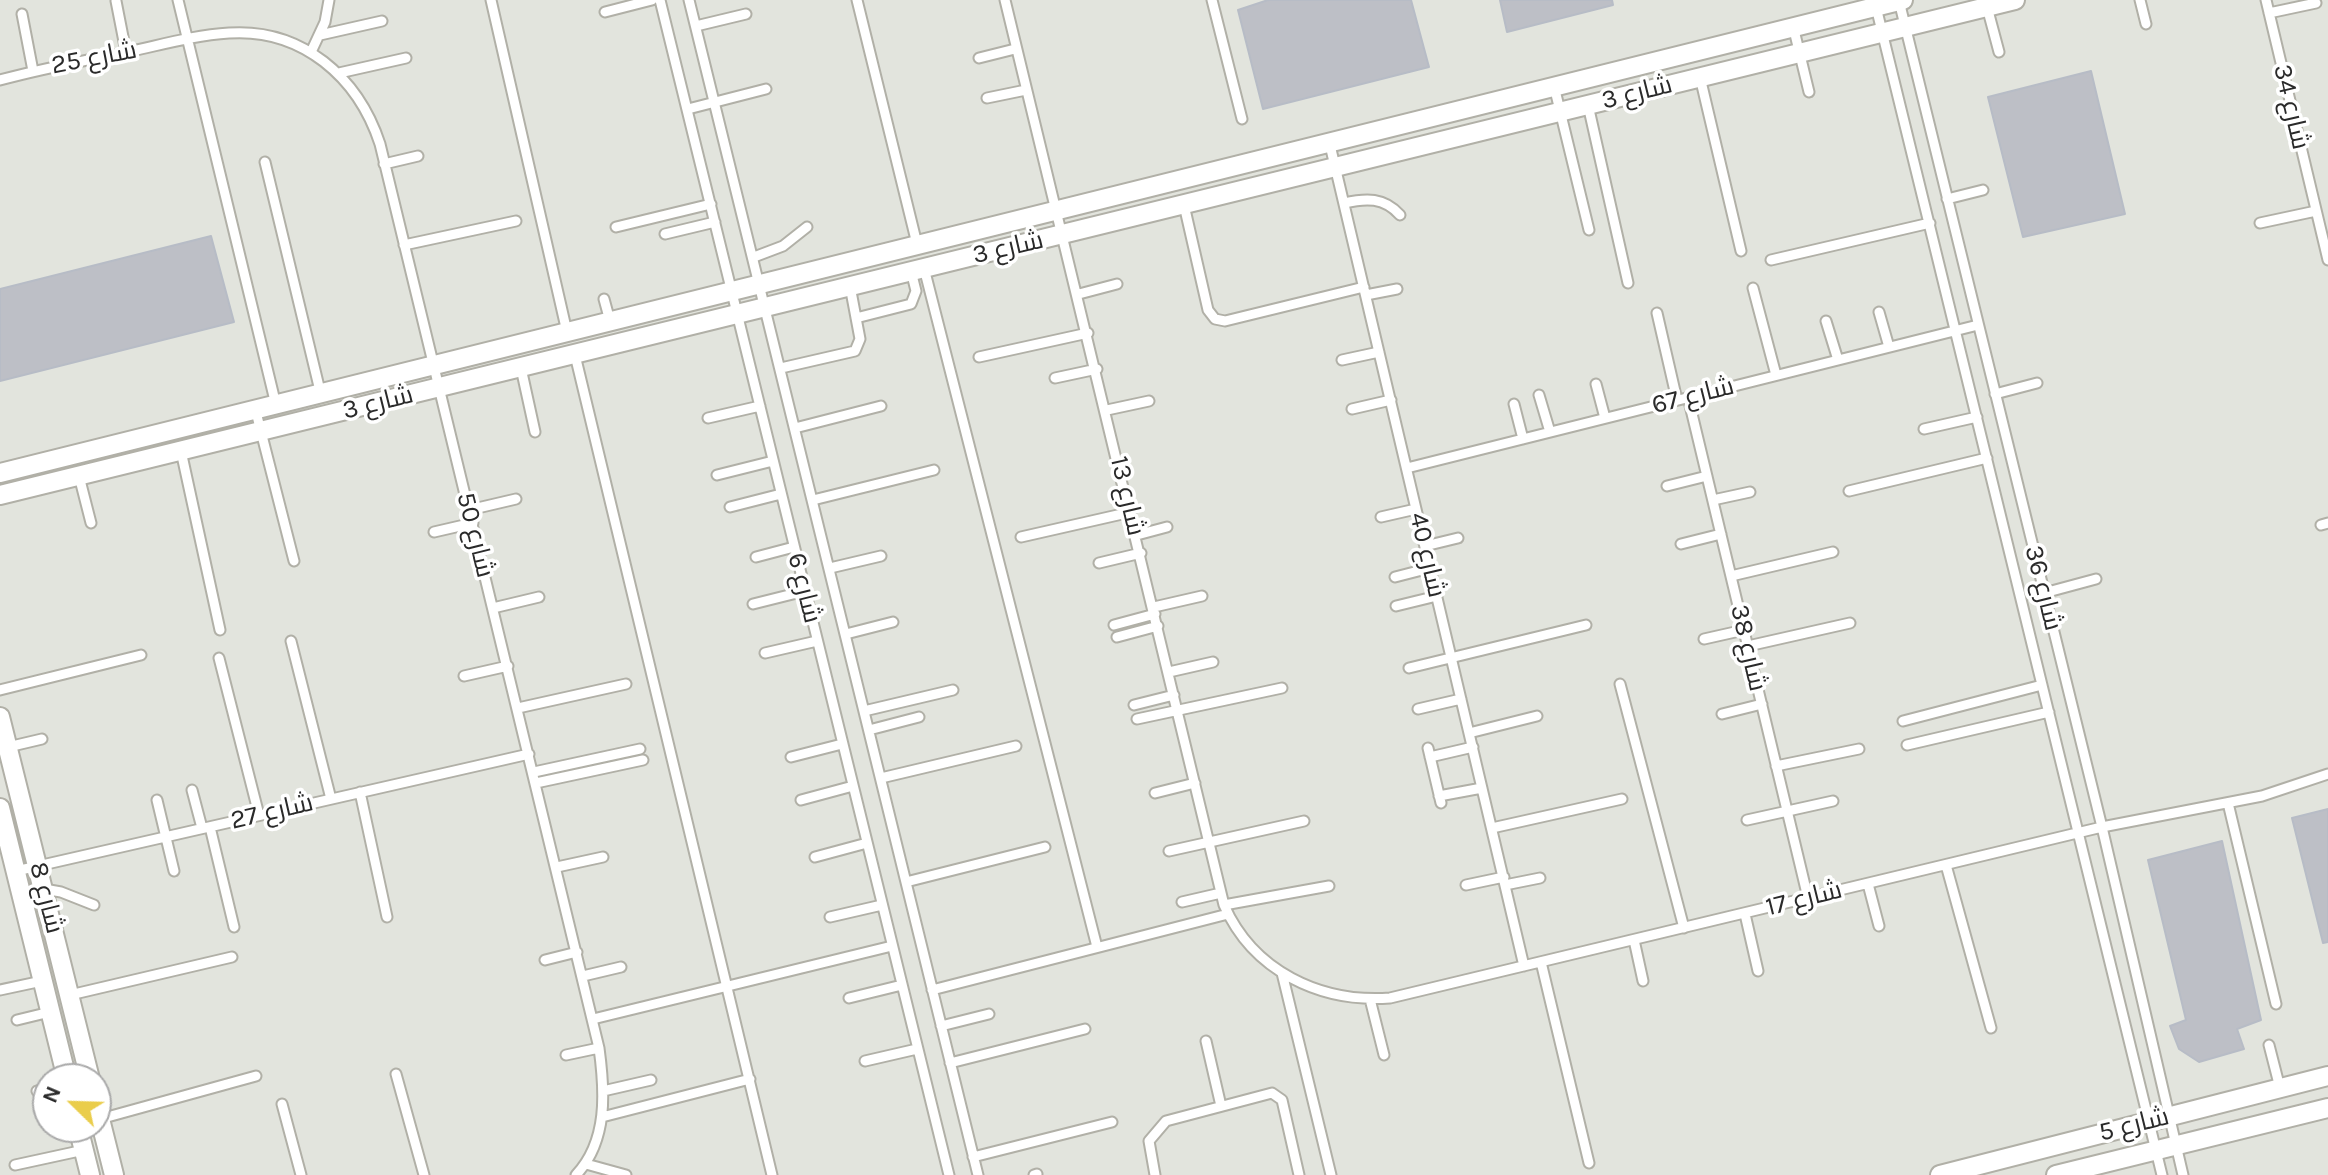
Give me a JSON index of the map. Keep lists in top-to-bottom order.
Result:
{
  "streets": {
    "street": ["شارع 3", "شارع 8", "شارع 5"],
    "lane": [
      "شارع 25",
      "شارع 34",
      "شارع 67",
      "شارع 13",
      "شارع 50",
      "شارع 40",
      "شارع 6",
      "شارع 36",
      "شارع 38",
      "شارع 27",
      "شارع 17"
    ]
  },
  "crossings": [
    ["شارع 25", "شارع 50"],
    ["شارع 3", "شارع 13"],
    ["شارع 3", "شارع 50"],
    ["شارع 3", "شارع 40"],
    ["شارع 3", "شارع 6"],
    ["شارع 3", "شارع 36"],
    ["شارع 67", "شارع 40"],
    ["شارع 67", "شارع 36"],
    ["شارع 67", "شارع 38"],
    ["شارع 13", "شارع 17"],
    ["شارع 50", "شارع 27"],
    ["شارع 40", "شارع 17"],
    ["شارع 36", "شارع 17"],
    ["شارع 36", "شارع 5"],
    ["شارع 38", "شارع 17"],
    ["شارع 27", "شارع 8"]
  ],
  "north": "top left"
}
